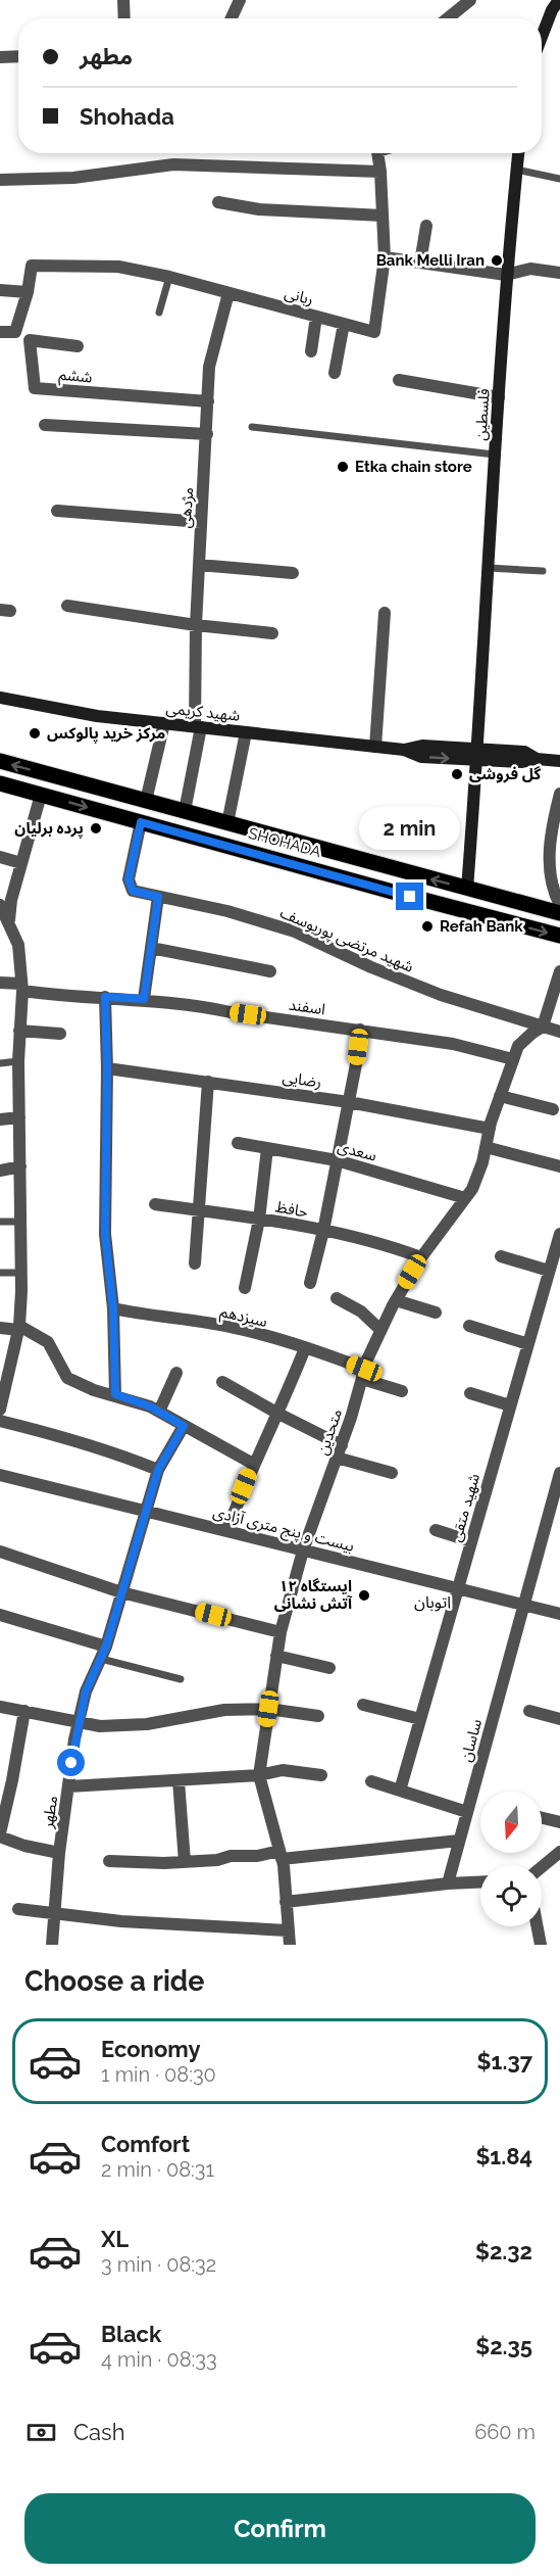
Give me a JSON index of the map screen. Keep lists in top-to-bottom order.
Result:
{
  "streets": {
    "main road": ["فلسطین", "شهید کریمی", "SHOHADA"],
    "street": [
      "ربانی",
      "ششم",
      "مژدهی",
      "شهید مرتضی پوریوسف",
      "اسفند",
      "رضایی",
      "سعدی",
      "حافظ",
      "سیزدهم",
      "متحدین",
      "شهید متقی",
      "بیست و پنج متری آزادی",
      "ساسان",
      "مطهر"
    ]
  },
  "crossings": [
    ["ربانی", "مژدهی"],
    ["ششم", "مژدهی"],
    ["فلسطین", "شهید کریمی"],
    ["فلسطین", "SHOHADA"],
    ["مژدهی", "شهید کریمی"],
    ["مژدهی", "SHOHADA"],
    ["SHOHADA", "شهید مرتضی پوریوسف"],
    ["شهید مرتضی پوریوسف", "متحدین"],
    ["اسفند", "متحدین"],
    ["رضایی", "متحدین"],
    ["سعدی", "متحدین"],
    ["حافظ", "متحدین"],
    ["سیزدهم", "متحدین"],
    ["متحدین", "بیست و پنج متری آزادی"],
    ["شهید متقی", "بیست و پنج متری آزادی"],
    ["بیست و پنج متری آزادی", "ساسان"],
    ["بیست و پنج متری آزادی", "مطهر"]
  ],
  "districts": ["اتوبان"],
  "places": [
    "Bank Melli Iran",
    "Etka chain store",
    "مركز خريد پالوكس",
    "گل فروشی",
    "پرده برلیان",
    "Refah Bank",
    "ایستگاه ۱۲ آتش نشانی"
  ],
  "north": "bottom",
  "page": {
    "banner": ["مطهر", "Shohada"],
    "bubble": "2 min",
    "heading": "Choose a ride",
    "list": [
      {
        "name": "Economy",
        "note": "1 min · 08:30",
        "value": "$1.37"
      },
      {
        "name": "Comfort",
        "note": "2 min · 08:31",
        "value": "$1.84"
      },
      {
        "name": "XL",
        "note": "3 min · 08:32",
        "value": "$2.32"
      },
      {
        "name": "Black",
        "note": "4 min · 08:33",
        "value": "$2.35"
      }
    ],
    "pay": ["Cash", "660 m"],
    "buttons": "Confirm"
  }
}
